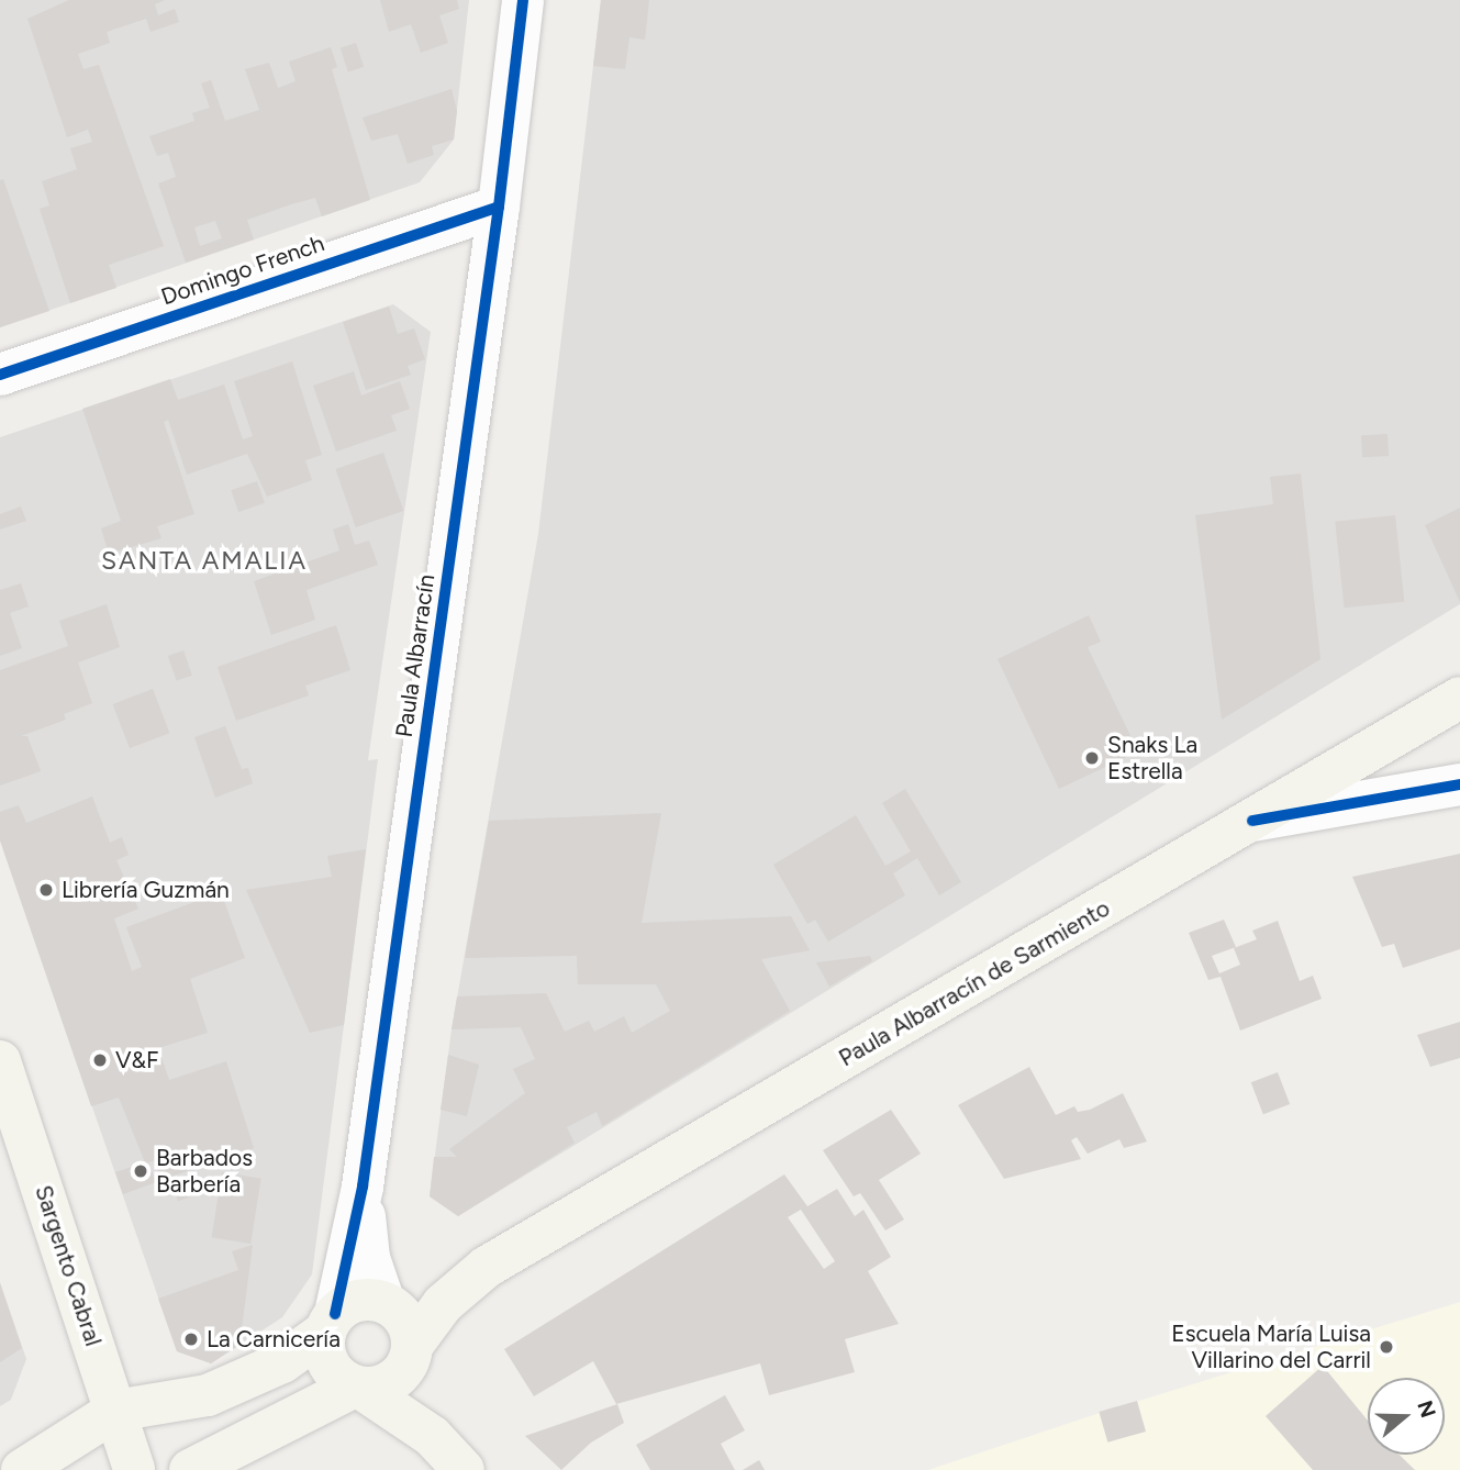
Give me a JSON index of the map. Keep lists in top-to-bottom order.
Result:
{
  "streets": {
    "main road": ["Paula Albarracín de Sarmiento", "Sargento Cabral"],
    "street": ["Domingo French", "Paula Albarracín"]
  },
  "crossings": [
    ["Domingo French", "Paula Albarracín"],
    ["Paula Albarracín", "Paula Albarracín de Sarmiento"]
  ],
  "districts": ["SANTA AMALIA"],
  "places": [
    "Snaks La Estrella",
    "Librería Guzmán",
    "V&F",
    "Barbados Barbería",
    "La Carnicería",
    "Escuela María Luisa Villarino del Carril"
  ],
  "north": "right"
}
